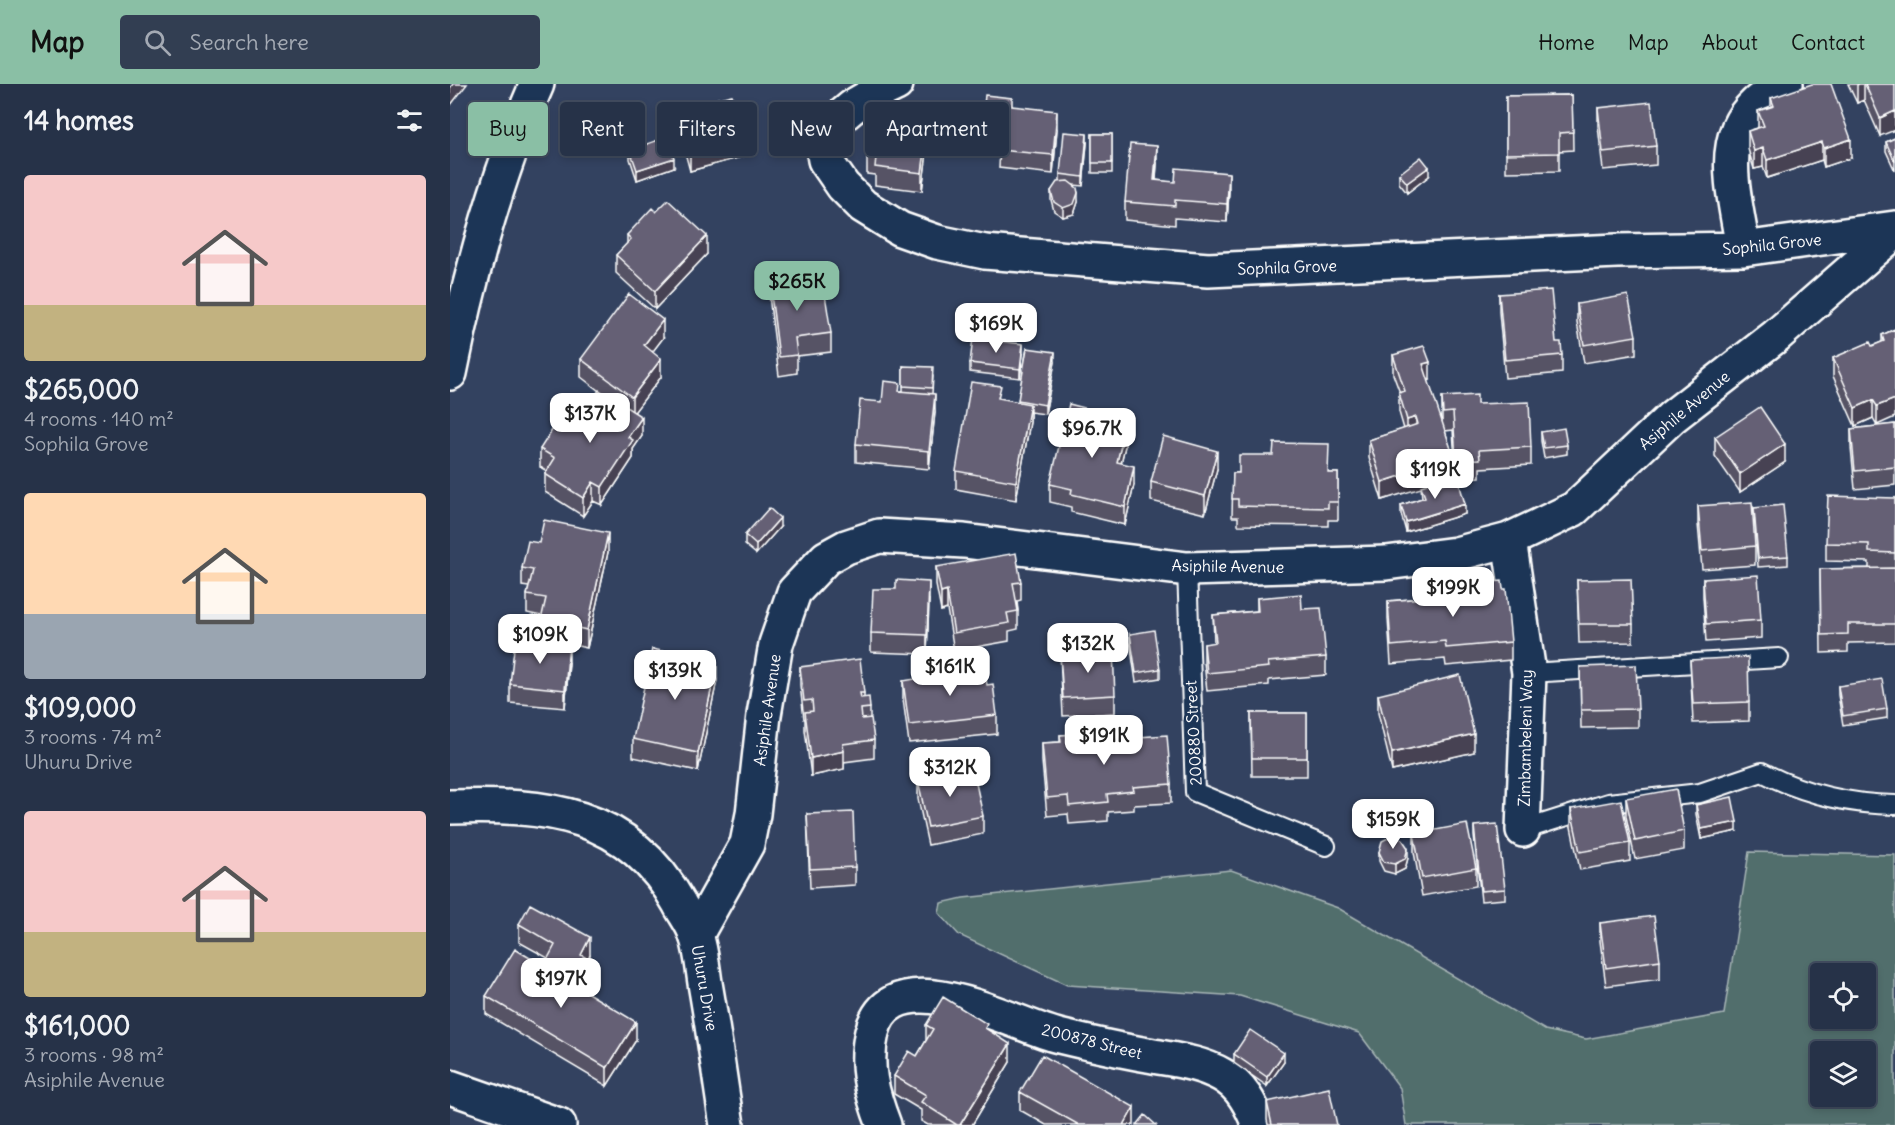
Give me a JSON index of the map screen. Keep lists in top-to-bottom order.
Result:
{
  "streets": {
    "street": [
      "Sophila Grove",
      "Asiphile Avenue",
      "Zimbambeleni Way",
      "Uhuru Drive",
      "200878 Street"
    ],
    "lane": ["200880 Street"]
  },
  "crossings": [
    ["Sophila Grove", "Asiphile Avenue"],
    ["Asiphile Avenue", "200880 Street"],
    ["Asiphile Avenue", "Zimbambeleni Way"],
    ["Asiphile Avenue", "Uhuru Drive"]
  ],
  "page": {
    "header": "Map",
    "search": "Search here",
    "nav": [
      "Home",
      "Map",
      "About",
      "Contact"
    ],
    "heading": "14 homes",
    "chip": [
      "Buy",
      "Rent",
      "Filters",
      "New",
      "Apartment"
    ],
    "list": [
      {
        "name": "$265,000",
        "note": "4 rooms · 140 m² · Sophila Grove"
      },
      {
        "name": "$109,000",
        "note": "3 rooms · 74 m² · Uhuru Drive"
      },
      {
        "name": "$161,000",
        "note": "3 rooms · 98 m² · Asiphile Avenue"
      }
    ],
    "price": [
      "$265K",
      "$169K",
      "$137K",
      "$96.7K",
      "$119K",
      "$199K",
      "$109K",
      "$132K",
      "$161K",
      "$139K",
      "$191K",
      "$312K",
      "$159K",
      "$197K"
    ]
  }
}
